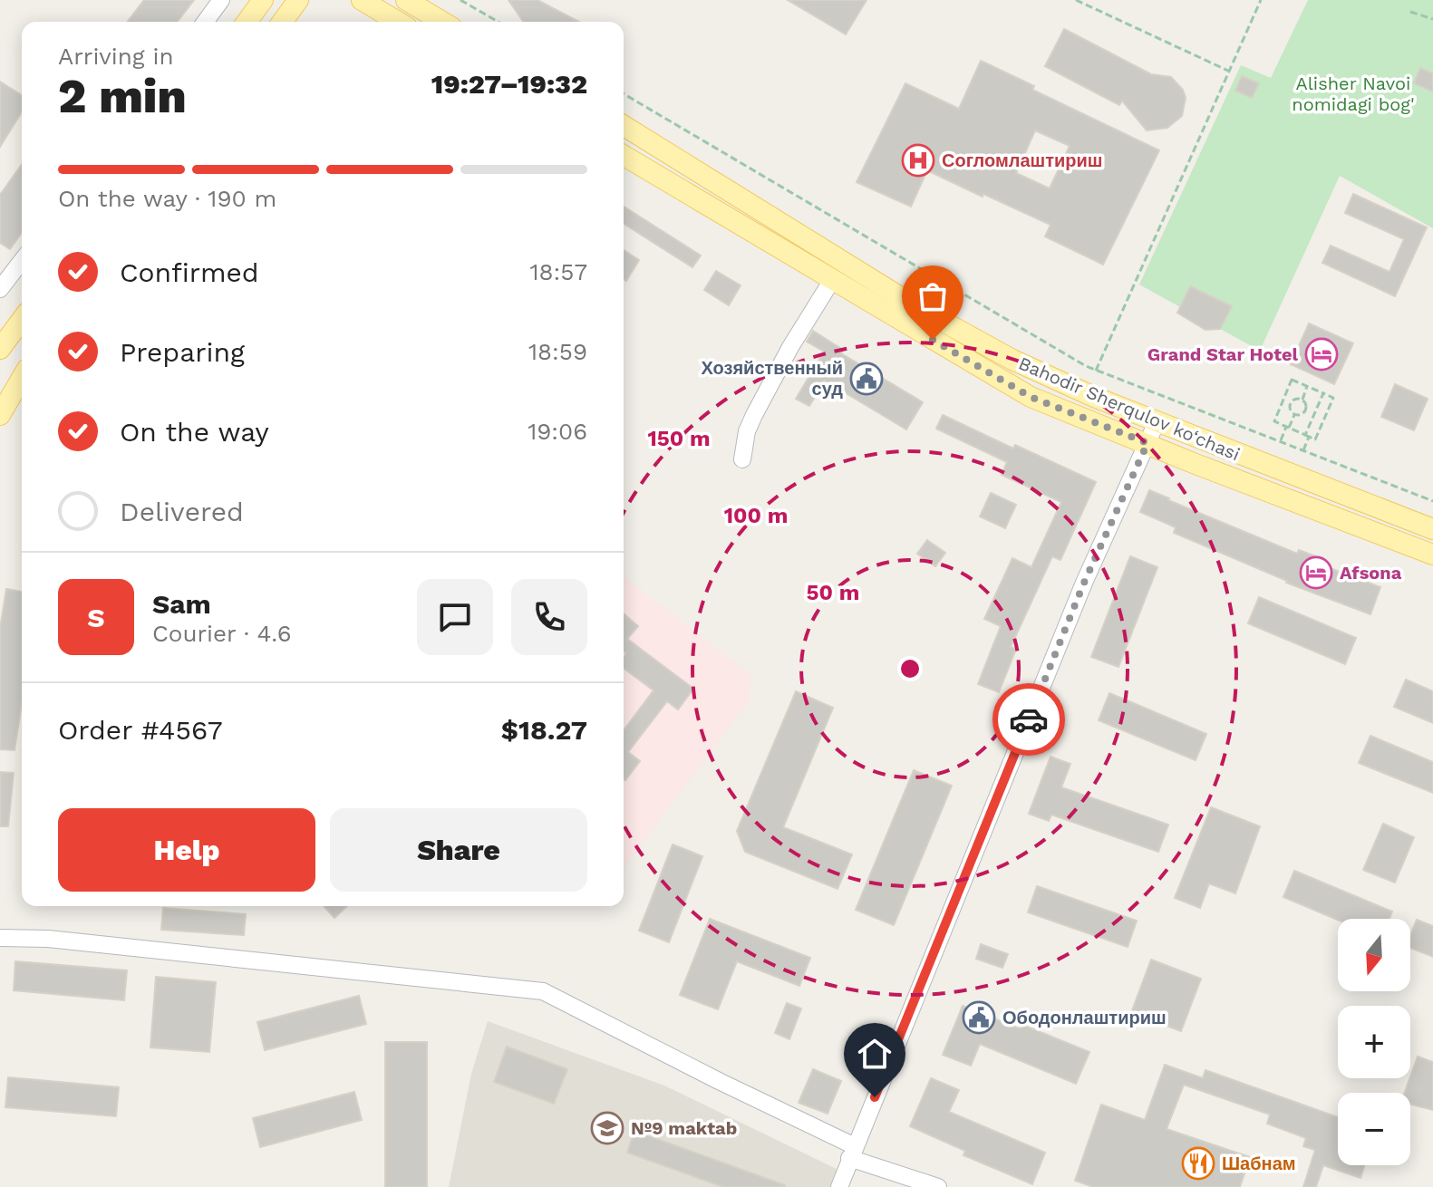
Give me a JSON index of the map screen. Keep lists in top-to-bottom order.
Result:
{
  "streets": {
    "main road": ["Bahodir Sherqulov ko‘chasi"]
  },
  "parks": ["Alisher Navoi nomidagi bog'"],
  "places": {
    "hospital": ["Согломлаштириш"],
    "hotel": ["Grand Star Hotel", "Afsona"],
    "public building": ["Хозяйственный суд", "Ободонлаштириш"],
    "school or university": ["№9 maktab"],
    "restaurant": ["Шабнам"]
  },
  "north": "bottom",
  "page": {
    "heading": ["2 min", "Arriving in", "19:27–19:32"],
    "panel": [
      "Sam",
      "Courier · 4.6",
      "Order #4567",
      "$18.27"
    ],
    "bar": "On the way · 190 m",
    "list": [
      ["Confirmed", "18:57"],
      ["Preparing", "18:59"],
      ["On the way", "19:06"],
      "Delivered"
    ],
    "round": "S",
    "buttons": ["Help", "Share"],
    "map_buttons": ["+", "−"]
  },
  "rings": ["150 m", "100 m", "50 m"]
}
